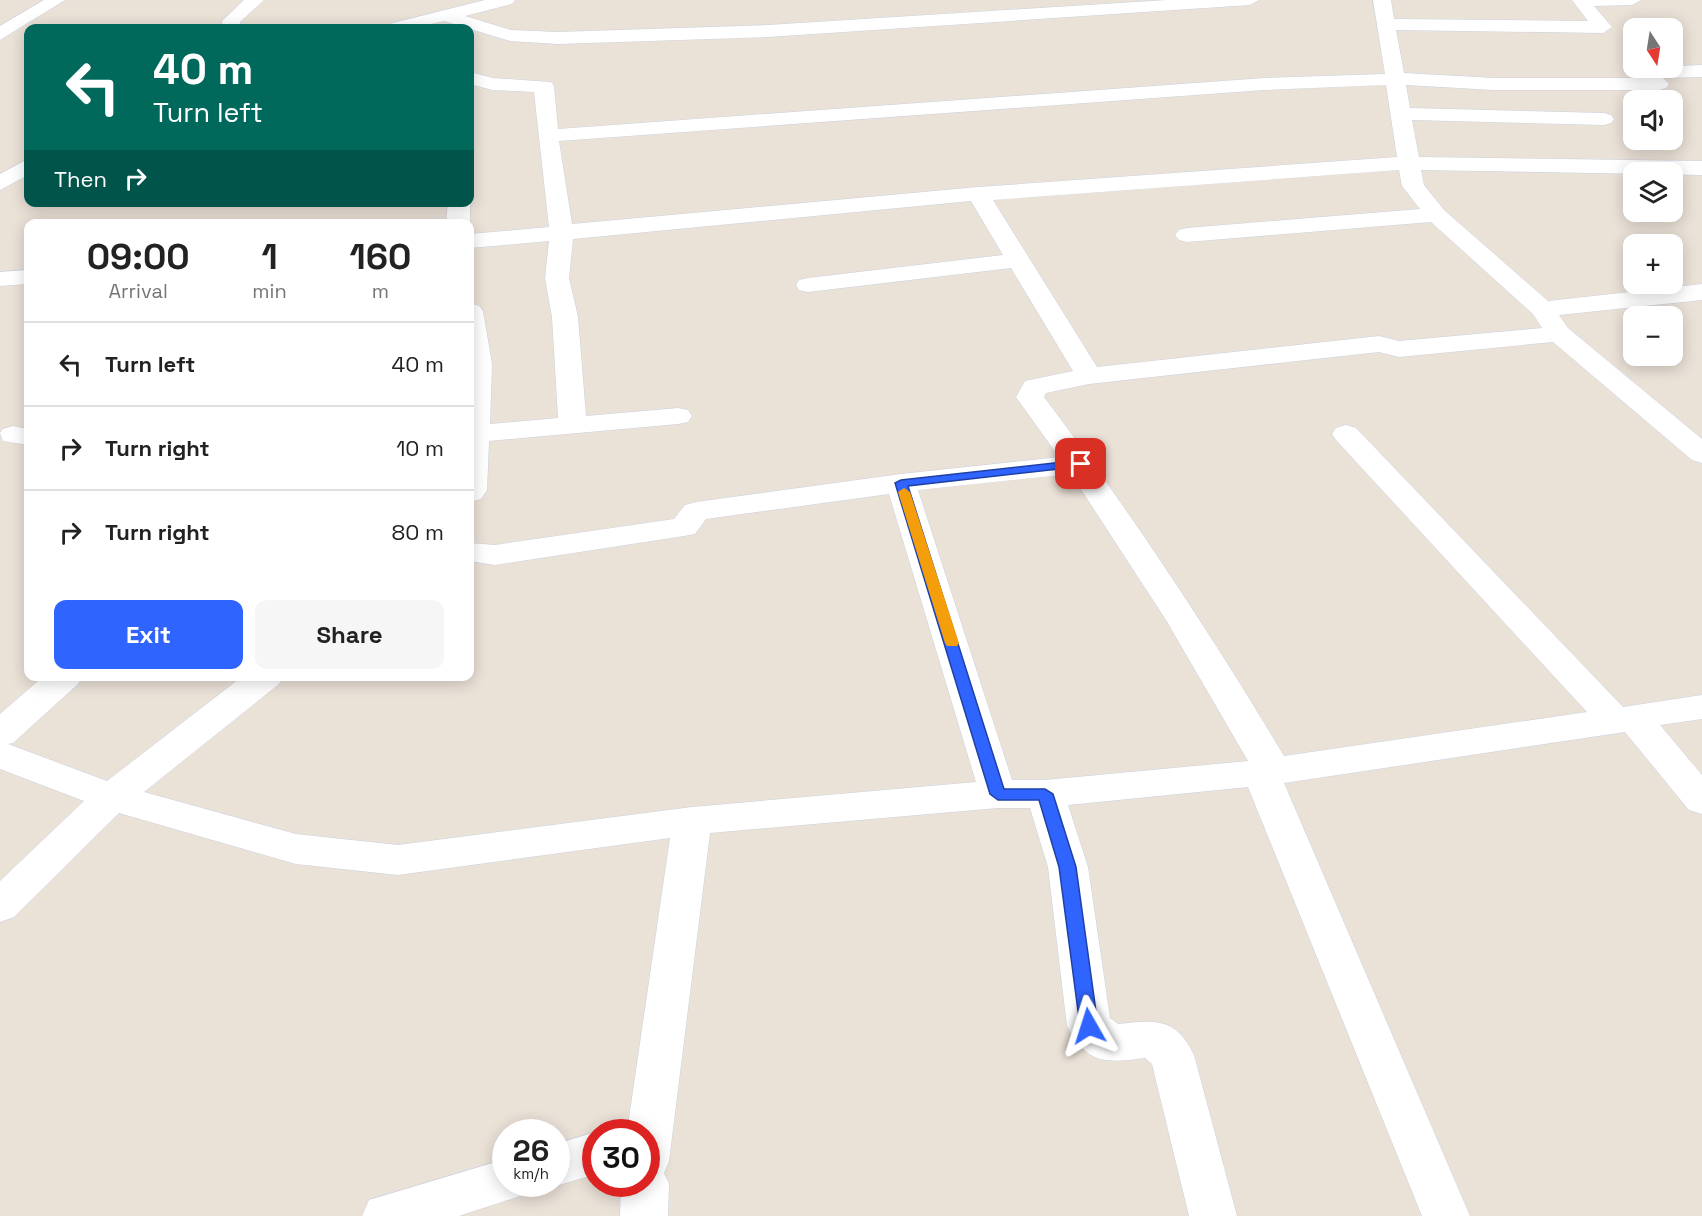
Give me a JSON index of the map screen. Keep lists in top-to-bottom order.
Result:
{
  "north": "bottom",
  "page": {
    "map_buttons": ["+", "−"],
    "turn": ["40 m", "Turn left"],
    "then": "Then",
    "eta": [
      "09:00",
      "Arrival",
      "1",
      "min",
      "160",
      "m"
    ],
    "list": [
      {
        "name": "Turn left",
        "value": "40 m"
      },
      {
        "name": "Turn right",
        "value": "10 m"
      },
      {
        "name": "Turn right",
        "value": "80 m"
      }
    ],
    "buttons": ["Exit", "Share"],
    "speed": "26 km/h",
    "limit": "30"
  }
}
